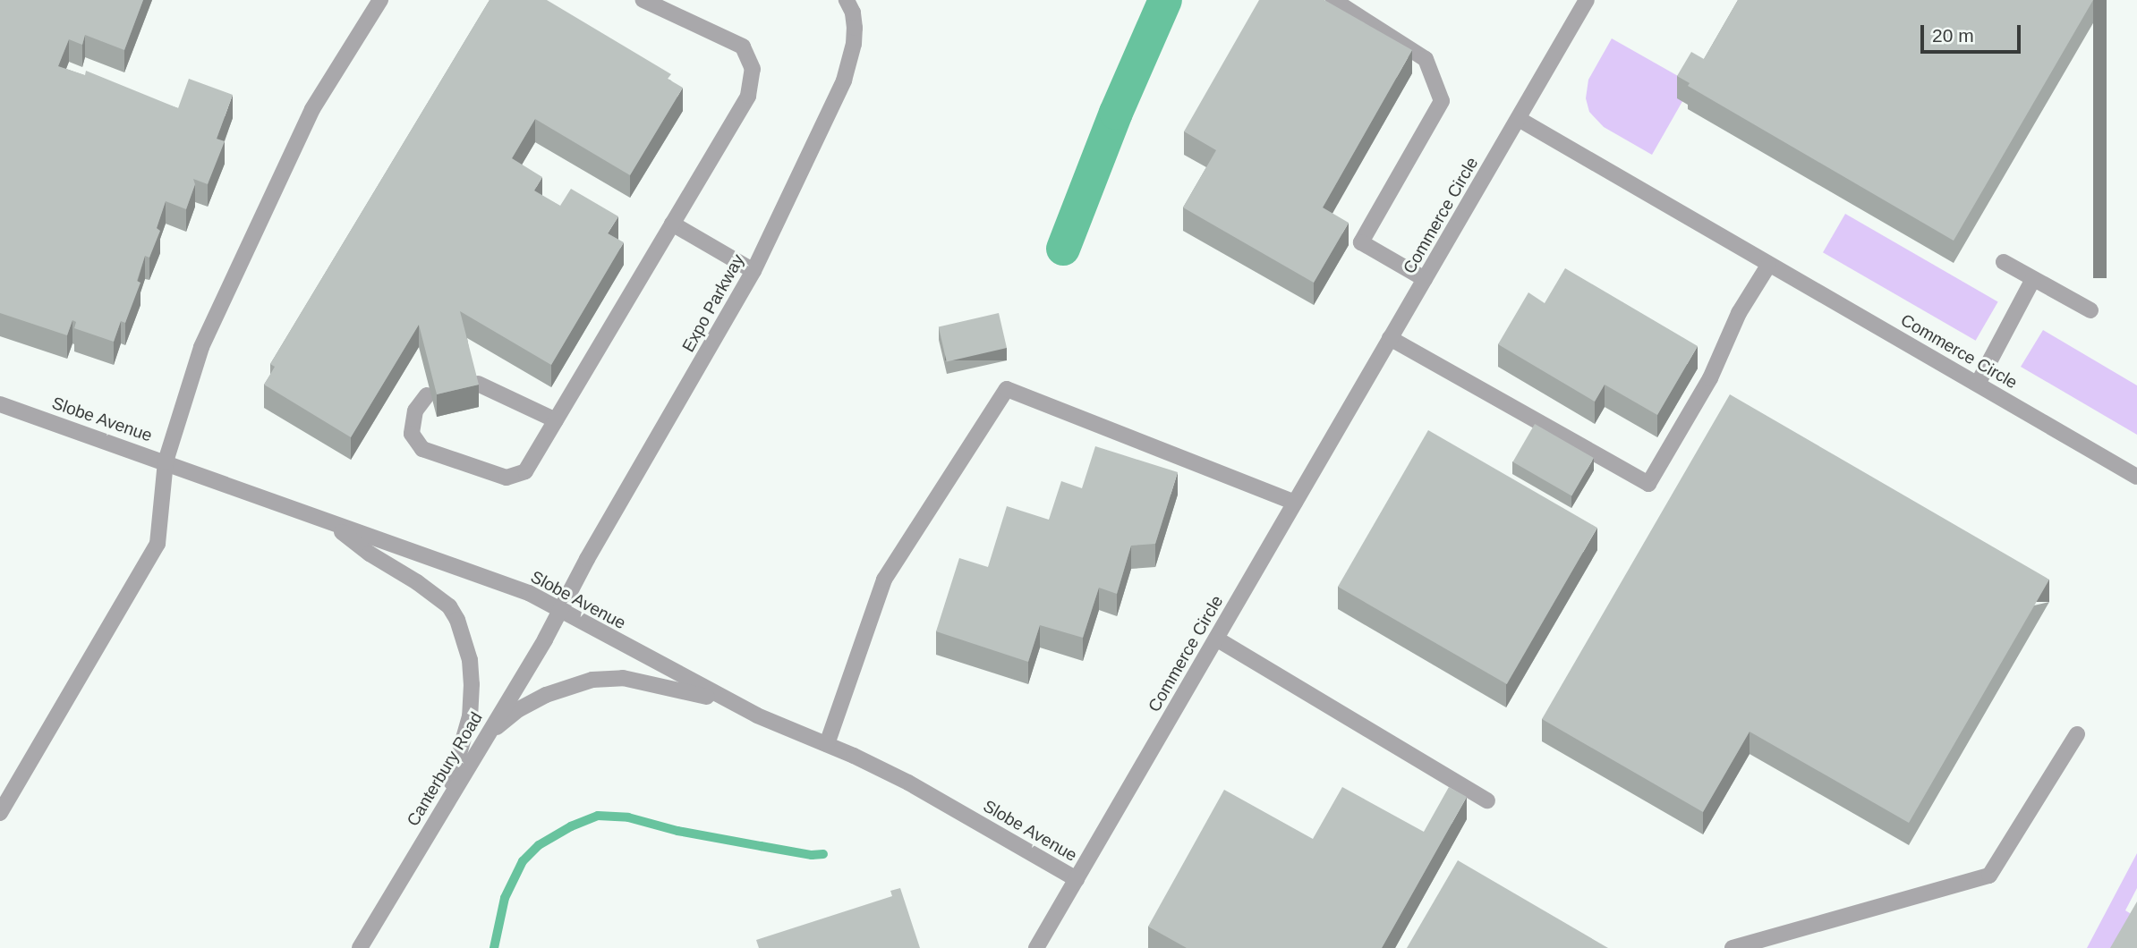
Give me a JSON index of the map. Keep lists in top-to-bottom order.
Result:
{
  "streets": {
    "street": [
      "Commerce Circle",
      "Expo Parkway",
      "Slobe Avenue",
      "Canterbury Road"
    ]
  },
  "crossings": [
    ["Commerce Circle", "Slobe Avenue"],
    ["Expo Parkway", "Slobe Avenue"],
    ["Expo Parkway", "Canterbury Road"],
    ["Slobe Avenue", "Canterbury Road"]
  ],
  "scale_bar": "20 m"
}
